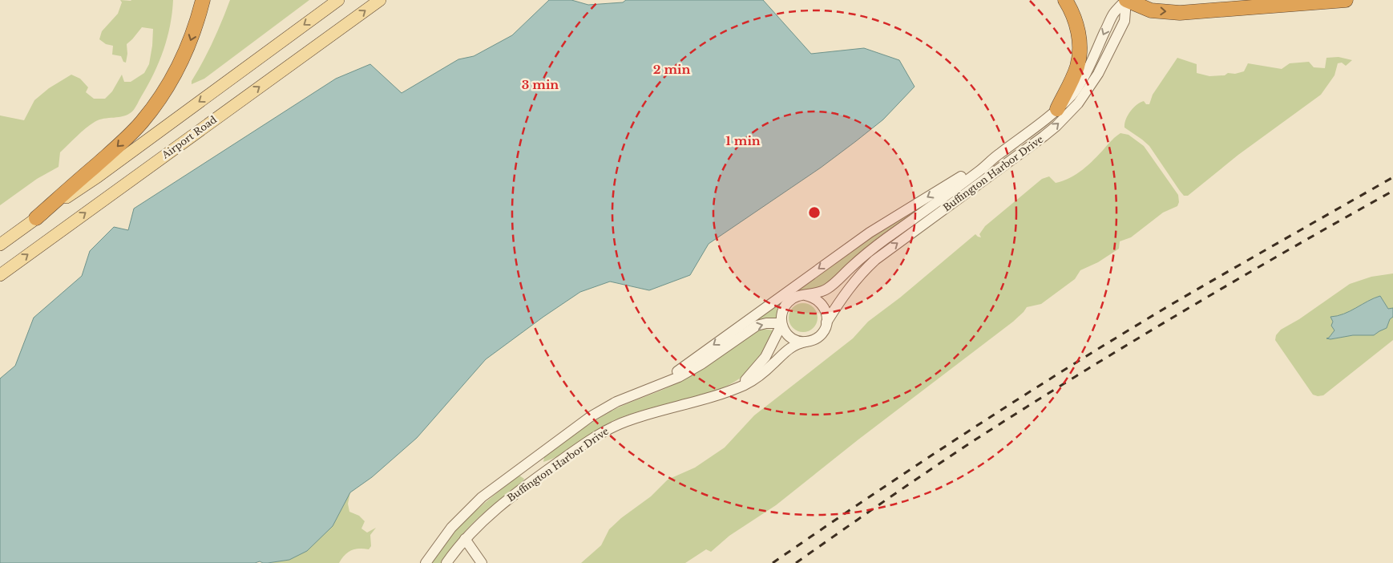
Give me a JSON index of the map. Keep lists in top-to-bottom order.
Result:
{
  "streets": {
    "main road": ["Airport Road"],
    "street": ["Buffington Harbor Drive"]
  },
  "rings": ["2 min", "3 min", "1 min"]
}
